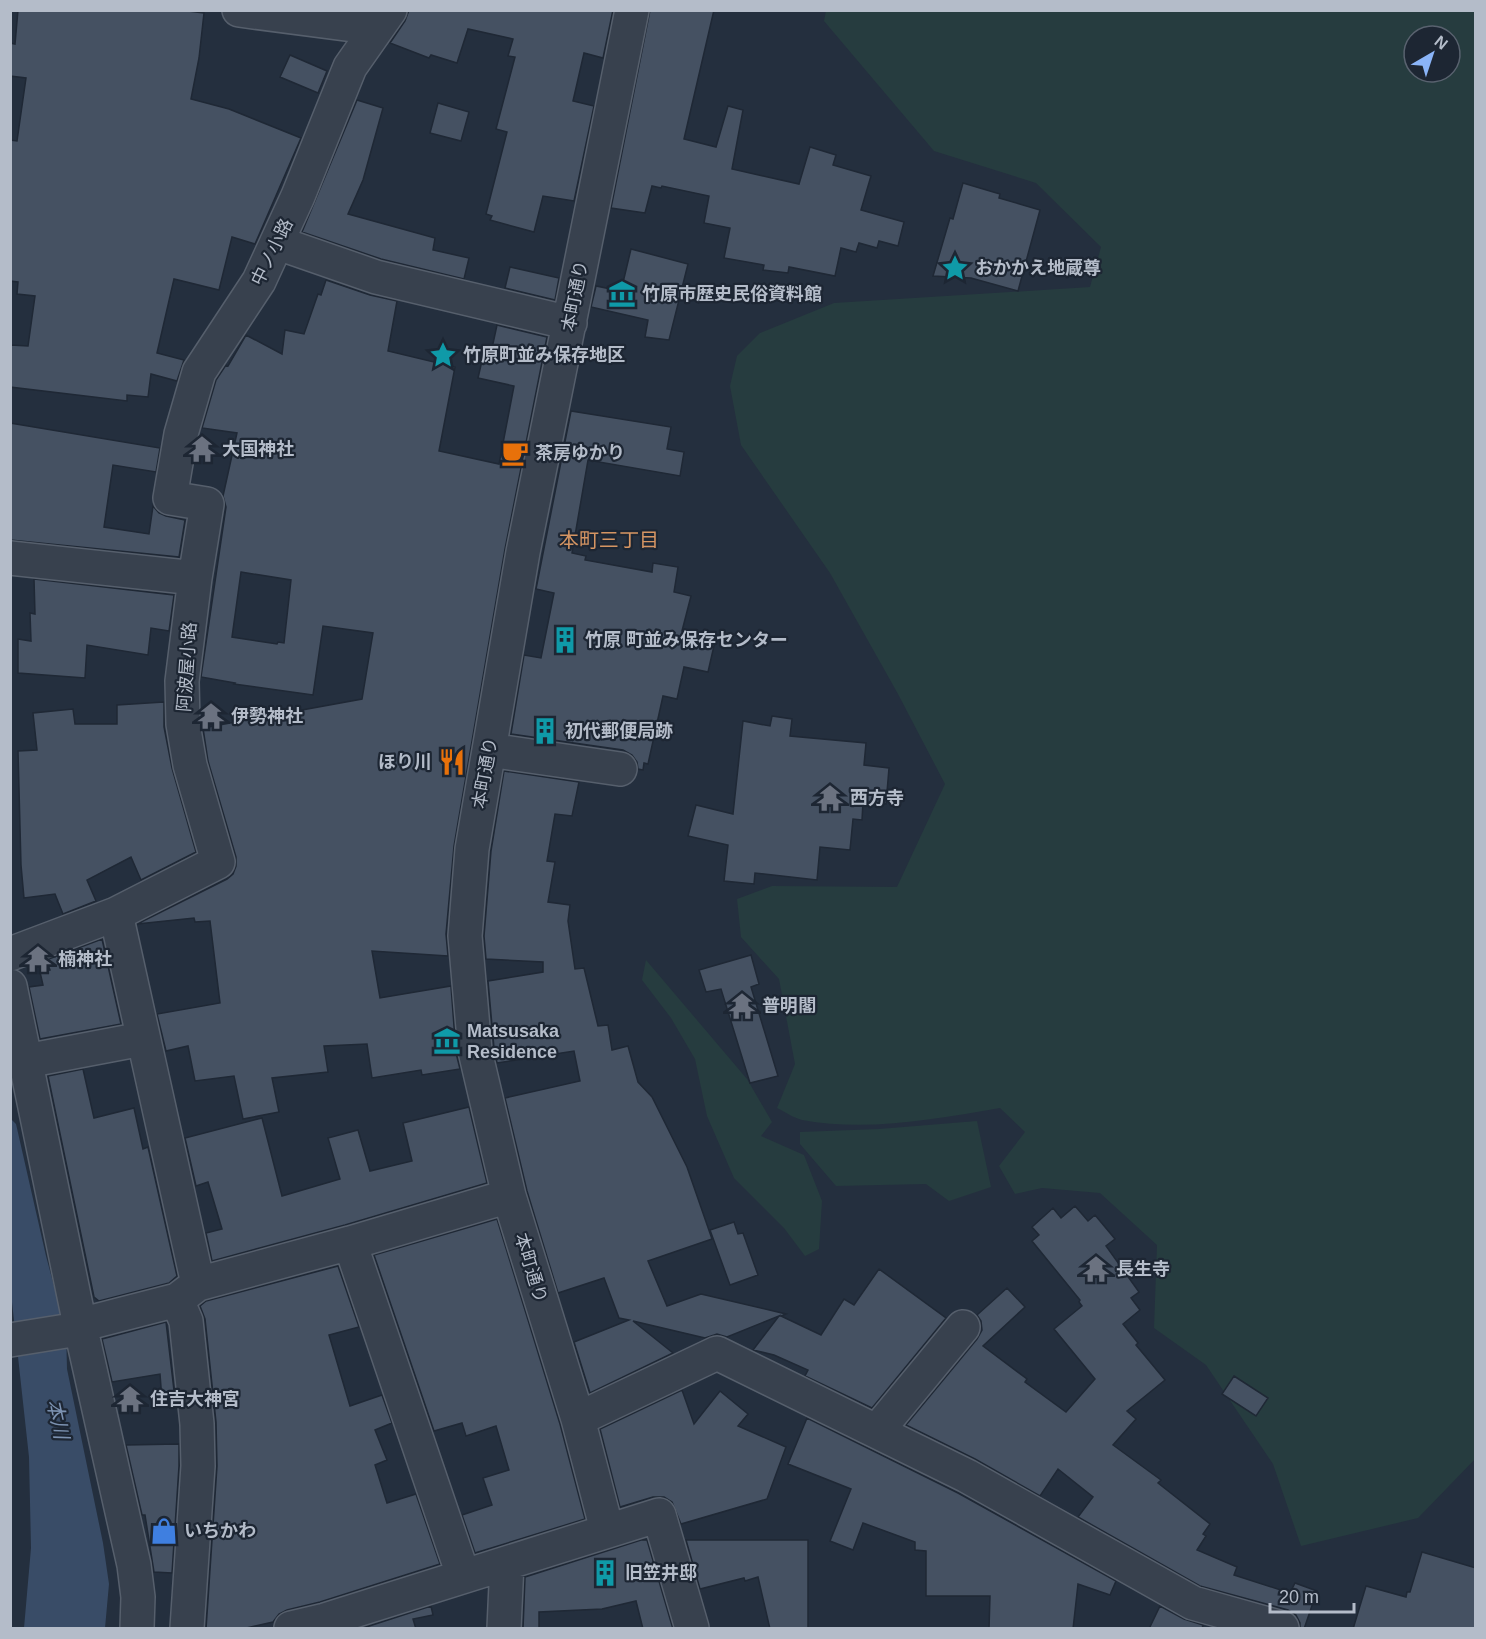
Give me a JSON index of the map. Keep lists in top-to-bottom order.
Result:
{
  "streets": {
    "street": ["中ノ小路", "本町通り", "阿波屋小路"]
  },
  "crossings": [
    ["中ノ小路", "阿波屋小路"]
  ],
  "districts": ["本町三丁目"],
  "water": ["本川"],
  "places": {
    "place": ["おかかえ地蔵尊", "竹原町並み保存地区"],
    "museum": ["竹原市歴史民俗資料館", "Matsusaka Residence"],
    "temple": [
      "大国神社",
      "伊勢神社",
      "西方寺",
      "楠神社",
      "普明閣",
      "長生寺",
      "住吉大神宮"
    ],
    "cafe": ["茶房ゆかり"],
    "building": ["竹原 町並み保存センター", "初代郵便局跡", "旧笠井邸"],
    "restaurant": ["ほり川"],
    "shop": ["いちかわ"]
  },
  "scale_bar": "20 m",
  "north": "top right"
}
